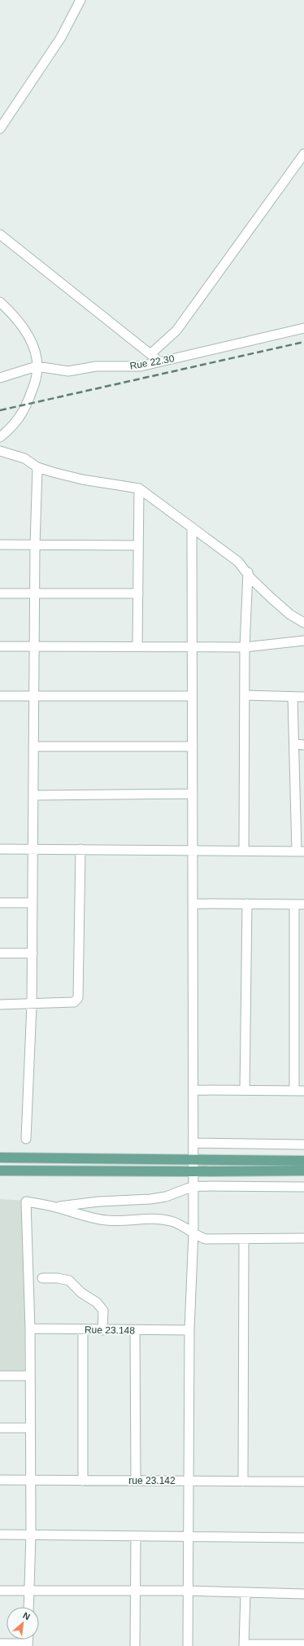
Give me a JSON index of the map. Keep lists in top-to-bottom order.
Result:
{
  "streets": {
    "street": ["Rue 22.30", "Rue 23.148", "rue 23.142"]
  },
  "north": "top right"
}
